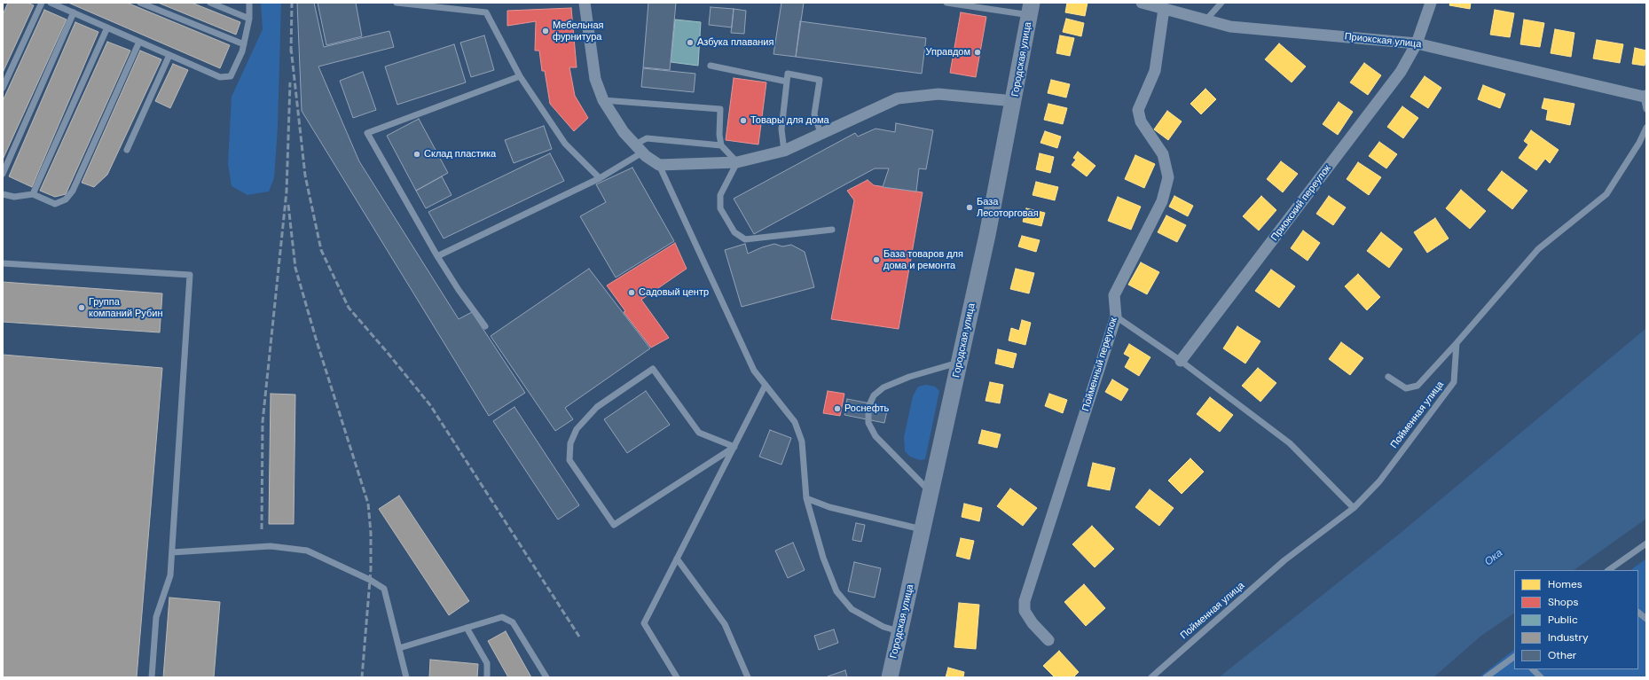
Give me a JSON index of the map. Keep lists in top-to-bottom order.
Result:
{
  "streets": {
    "main road": ["Городская улица"],
    "street": ["Приокская улица", "Приокский переулок", "Пойменный переулок"],
    "lane": ["Пойменная улица"]
  },
  "crossings": [
    ["Приокская улица", "Приокский переулок"],
    ["Приокская улица", "Пойменный переулок"]
  ],
  "water": ["Ока"],
  "places": [
    "Мебельная фурнитура",
    "Азбука плавания",
    "Управдом",
    "Товары для дома",
    "Склад пластика",
    "База Лесоторговая",
    "База товаров для дома и ремонта",
    "Садовый центр",
    "Группа компаний Рубин",
    "Роснефть"
  ],
  "legend": [
    "Homes",
    "Shops",
    "Public",
    "Industry",
    "Other"
  ]
}
